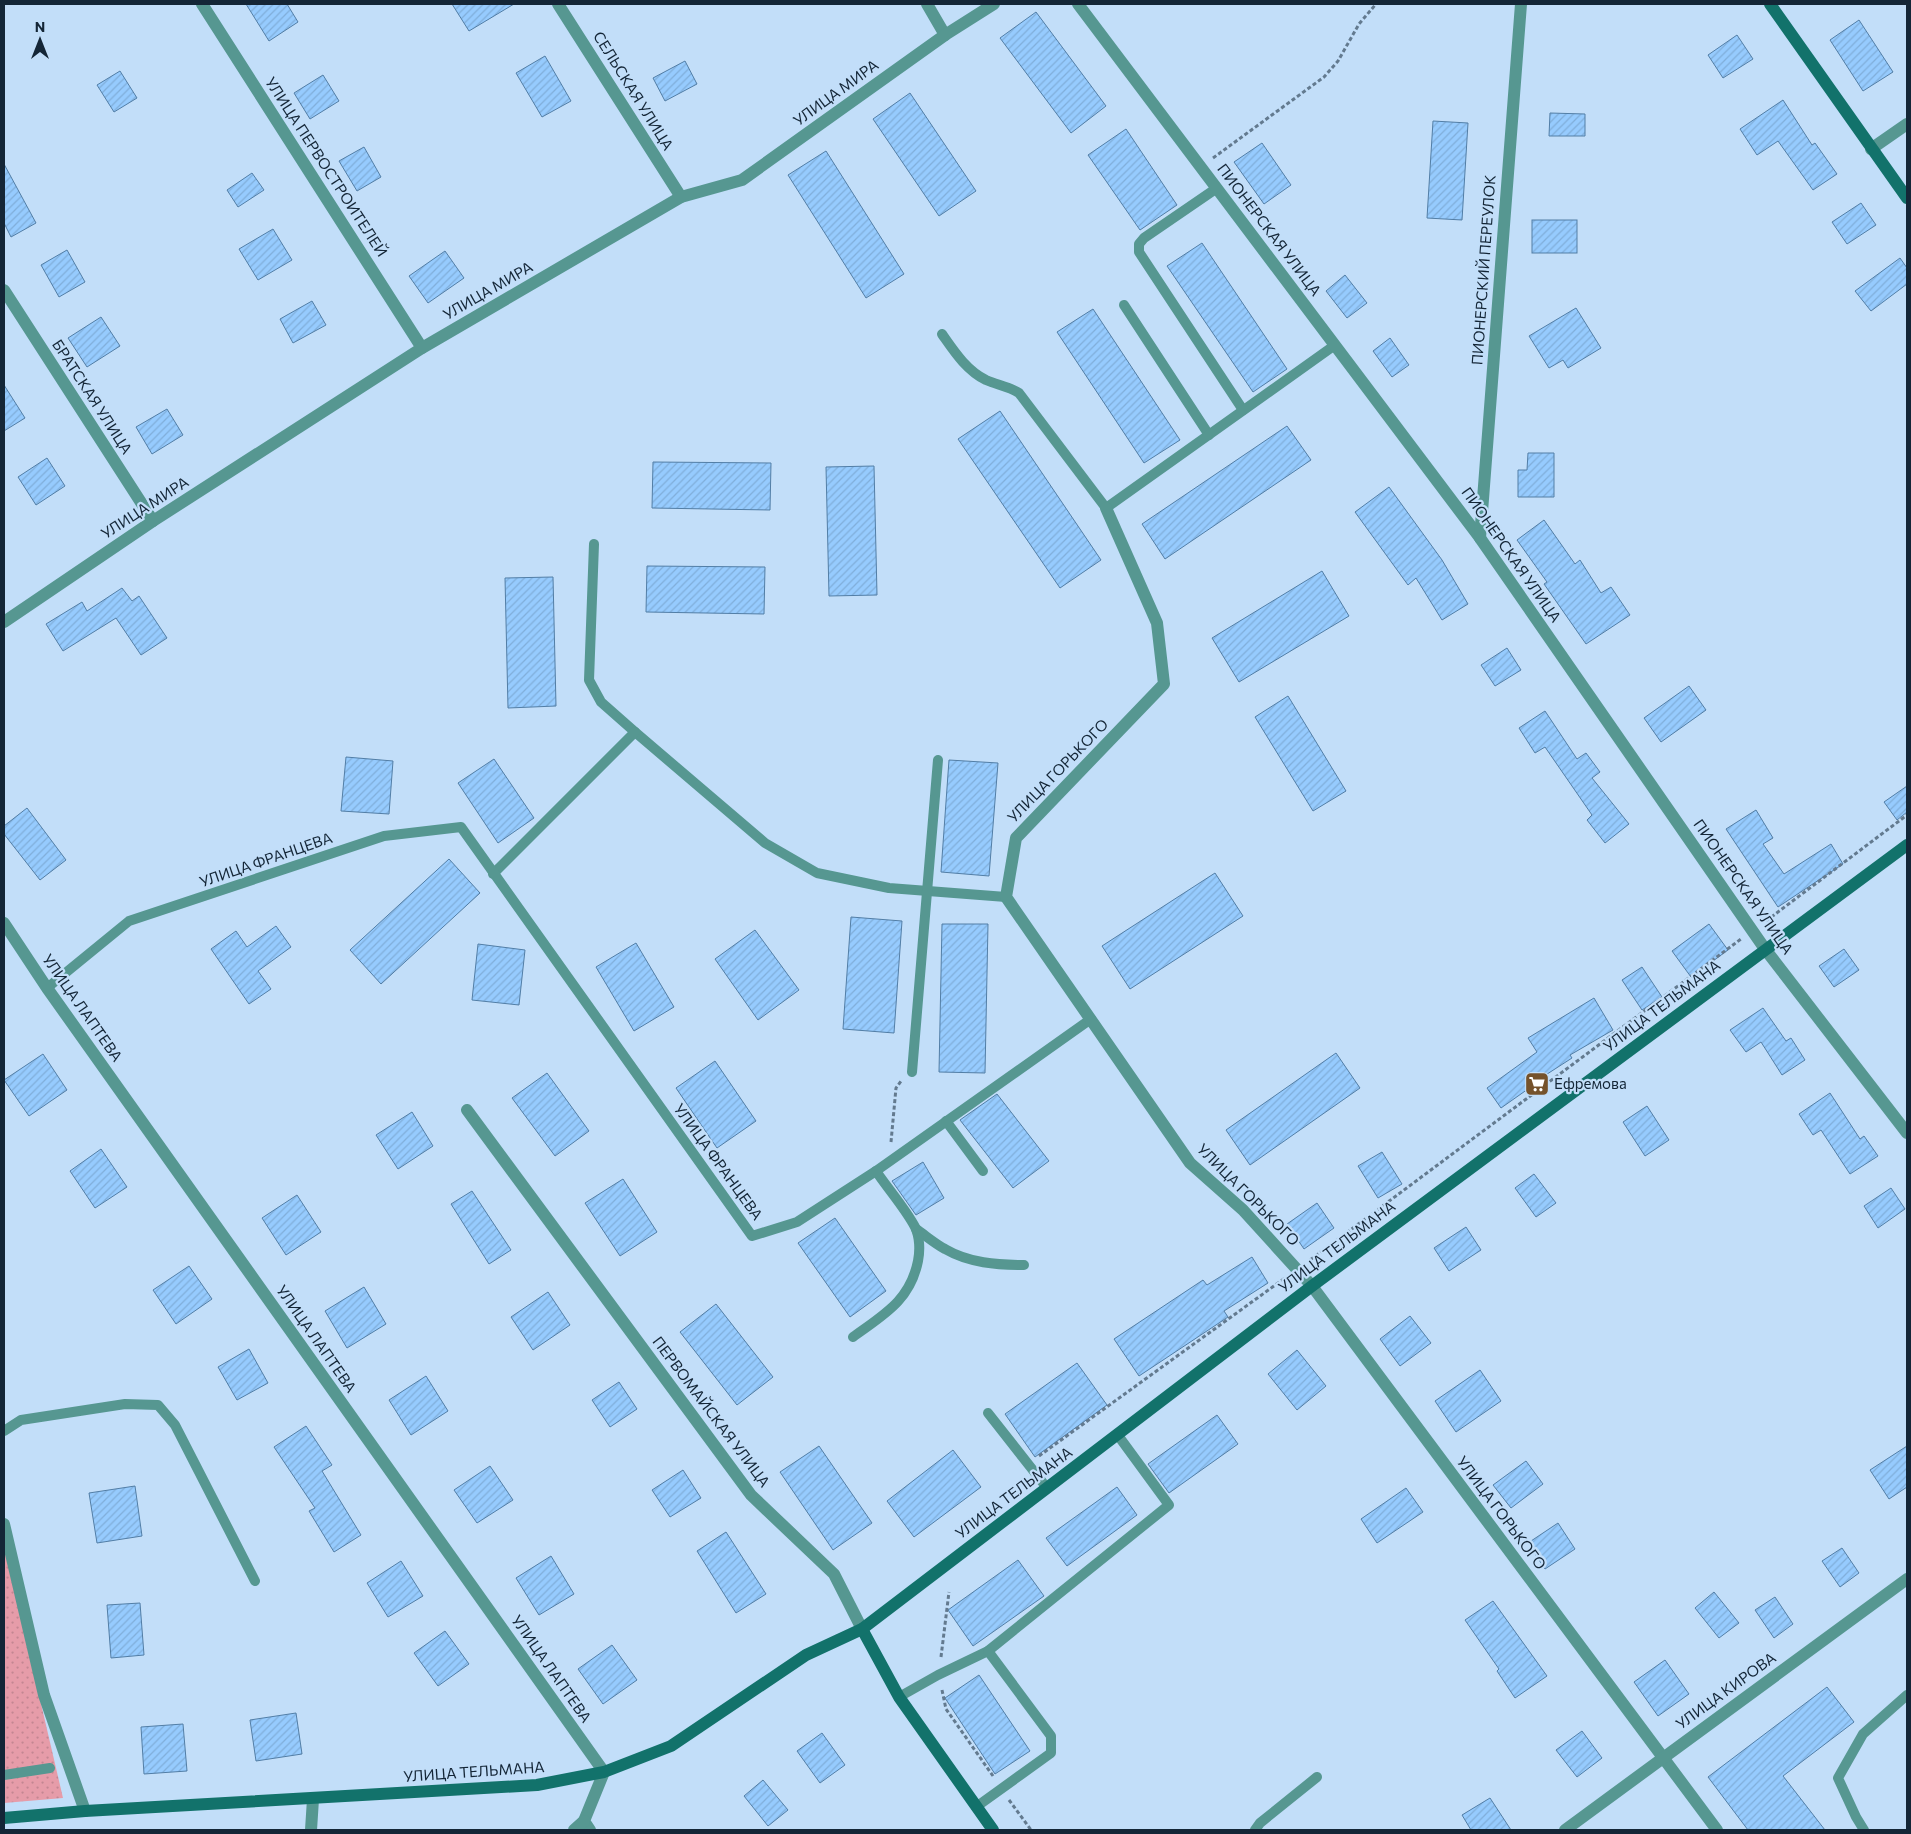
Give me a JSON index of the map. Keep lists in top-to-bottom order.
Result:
{
  "streets": {
    "street": [
      "СЕЛЬСКАЯ УЛИЦА",
      "УЛИЦА МИРА",
      "УЛИЦА ПЕРВОСТРОИТЕЛЕЙ",
      "ПИОНЕРСКАЯ УЛИЦА",
      "ПИОНЕРСКИЙ ПЕРЕУЛОК",
      "БРАТСКАЯ УЛИЦА",
      "УЛИЦА ГОРЬКОГО",
      "УЛИЦА ТЕЛЬМАНА",
      "УЛИЦА ЛАПТЕВА",
      "ПЕРВОМАЙСКАЯ УЛИЦА",
      "УЛИЦА КИРОВА"
    ],
    "lane": ["УЛИЦА ФРАНЦЕВА"]
  },
  "crossings": [
    ["СЕЛЬСКАЯ УЛИЦА", "УЛИЦА МИРА"],
    ["УЛИЦА МИРА", "УЛИЦА ПЕРВОСТРОИТЕЛЕЙ"],
    ["УЛИЦА МИРА", "БРАТСКАЯ УЛИЦА"],
    ["ПИОНЕРСКАЯ УЛИЦА", "ПИОНЕРСКИЙ ПЕРЕУЛОК"],
    ["ПИОНЕРСКАЯ УЛИЦА", "УЛИЦА ТЕЛЬМАНА"],
    ["УЛИЦА ГОРЬКОГО", "УЛИЦА ФРАНЦЕВА"],
    ["УЛИЦА ГОРЬКОГО", "УЛИЦА ТЕЛЬМАНА"],
    ["УЛИЦА ГОРЬКОГО", "УЛИЦА КИРОВА"],
    ["УЛИЦА ФРАНЦЕВА", "УЛИЦА ЛАПТЕВА"],
    ["УЛИЦА ТЕЛЬМАНА", "УЛИЦА ЛАПТЕВА"],
    ["УЛИЦА ТЕЛЬМАНА", "ПЕРВОМАЙСКАЯ УЛИЦА"]
  ],
  "places": {
    "supermarket": ["Ефремова"]
  },
  "north": "top"
}
